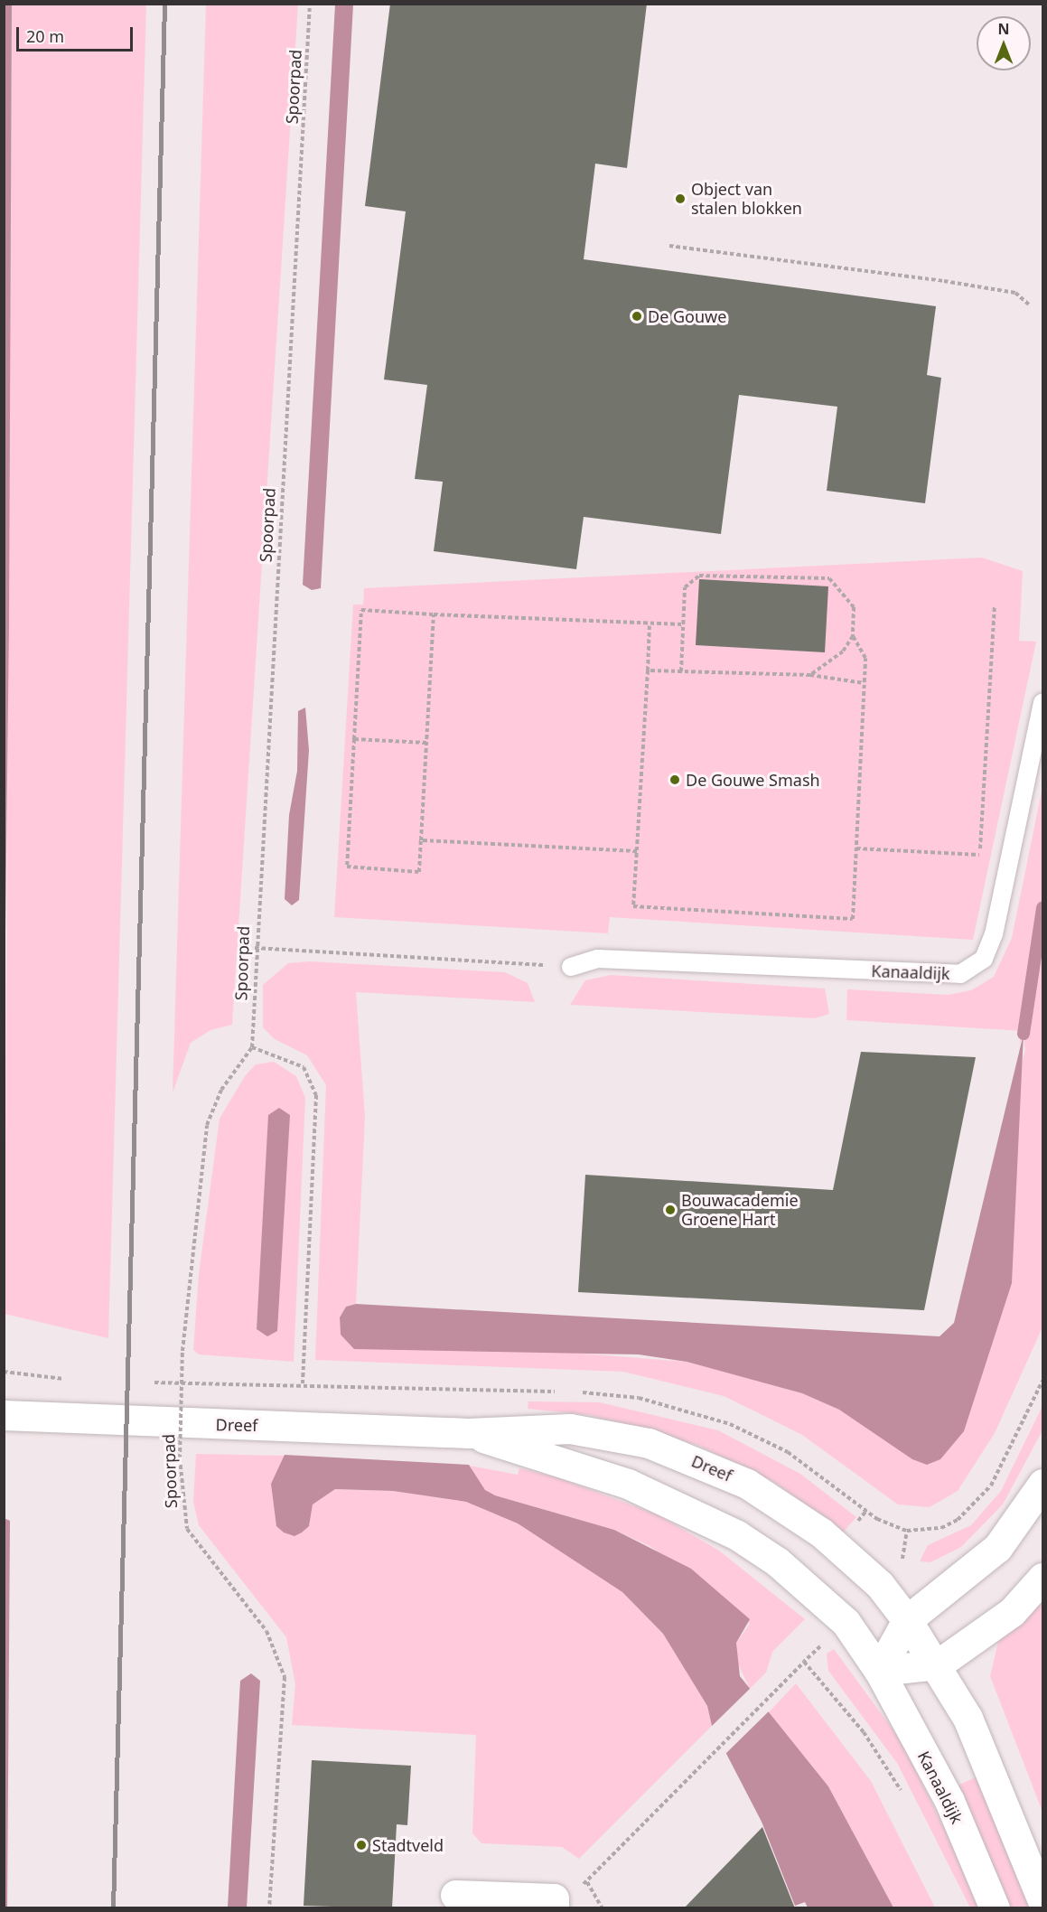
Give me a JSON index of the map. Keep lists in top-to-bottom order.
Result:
{
  "streets": {
    "main road": ["Kanaaldijk", "Dreef"],
    "path": ["Spoorpad"]
  },
  "crossings": [
    ["Kanaaldijk", "Dreef"]
  ],
  "places": [
    "Object van stalen blokken",
    "De Gouwe",
    "De Gouwe Smash",
    "Bouwacademie Groene Hart",
    "Stadtveld"
  ],
  "scale_bar": "20 m",
  "north": "top"
}
